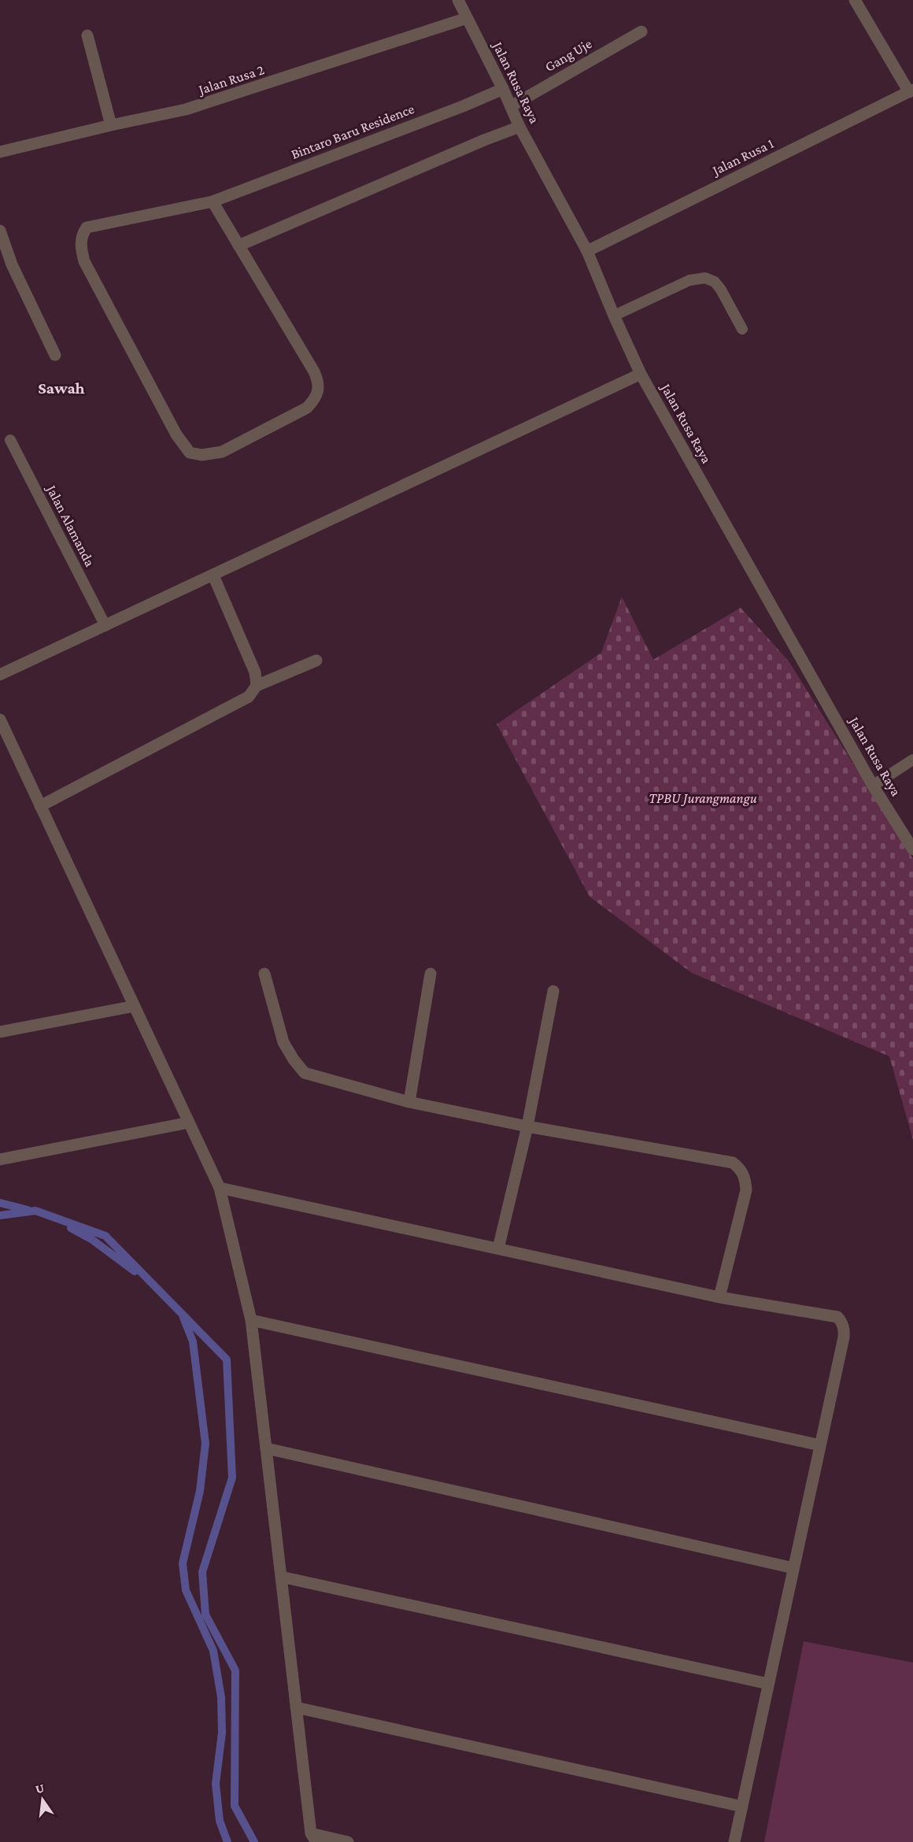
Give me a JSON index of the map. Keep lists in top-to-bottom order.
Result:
{
  "streets": {
    "street": [
      "Gang Uje",
      "Jalan Rusa 2",
      "Jalan Rusa Raya",
      "Bintaro Baru Residence",
      "Jalan Rusa 1"
    ],
    "lane": ["Jalan Alamanda"]
  },
  "crossings": [
    ["Gang Uje", "Jalan Rusa Raya"],
    ["Jalan Rusa 2", "Jalan Rusa Raya"],
    ["Jalan Rusa Raya", "Bintaro Baru Residence"],
    ["Jalan Rusa Raya", "Jalan Rusa 1"]
  ],
  "districts": ["Sawah"],
  "parks": ["TPBU Jurangmangu"],
  "north": "top"
}
